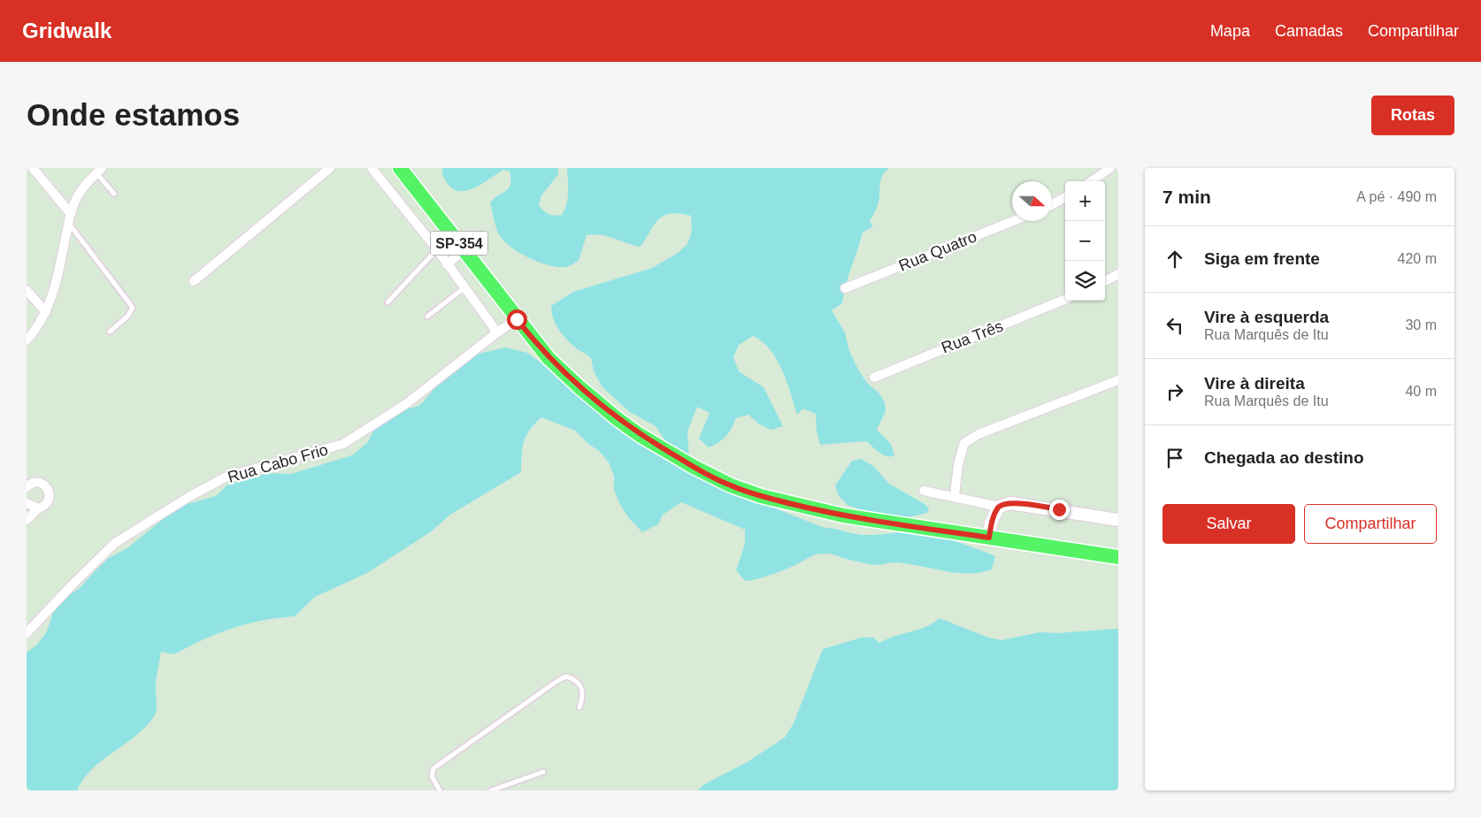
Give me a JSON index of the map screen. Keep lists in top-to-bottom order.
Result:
{
  "streets": {
    "main road": ["SP-354"],
    "street": ["Rua Quatro", "Rua Três", "Rua Cabo Frio"]
  },
  "crossings": [
    ["SP-354", "Rua Cabo Frio"]
  ],
  "north": "right",
  "page": {
    "header": "Gridwalk",
    "nav": ["Mapa", "Camadas", "Compartilhar"],
    "buttons": [
      "Rotas",
      ["Salvar", "Compartilhar"]
    ],
    "title": "Onde estamos",
    "heading": ["7 min", "A pé · 490 m"],
    "map_buttons": ["+", "−"],
    "list": [
      ["Siga em frente", "420 m"],
      ["Vire à esquerda", "Rua Marquês de Itu", "30 m"],
      ["Vire à direita", "Rua Marquês de Itu", "40 m"],
      "Chegada ao destino"
    ]
  }
}
